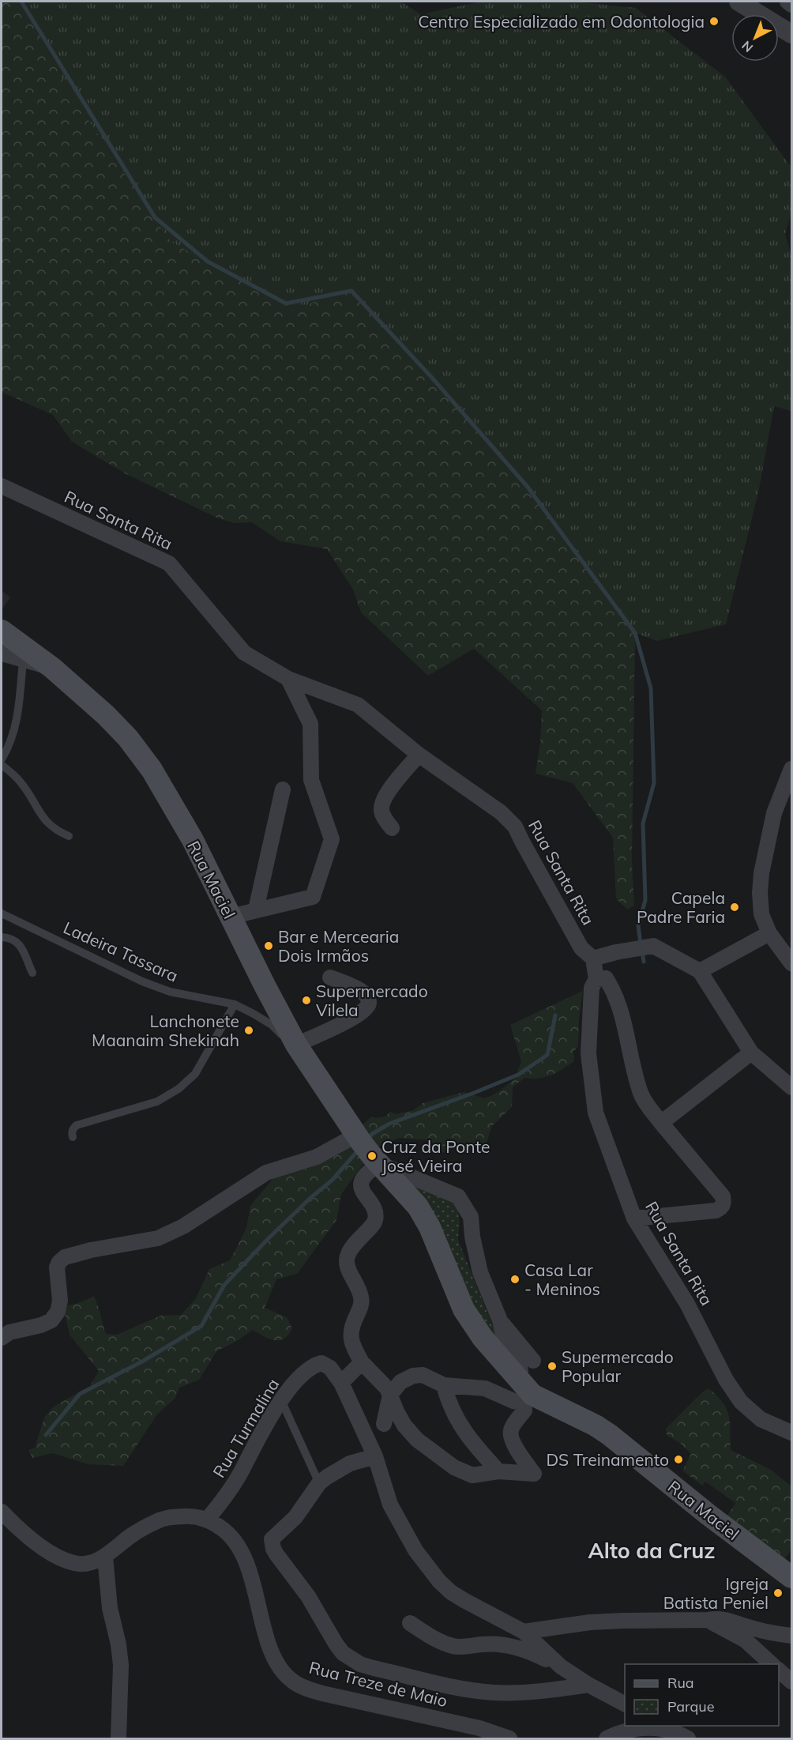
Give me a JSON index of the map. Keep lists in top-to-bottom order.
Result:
{
  "streets": {
    "main road": ["Rua Maciel"],
    "street": ["Rua Santa Rita", "Rua Turmalina", "Rua Treze de Maio"],
    "lane": ["Ladeira Tassara"]
  },
  "crossings": [
    ["Rua Maciel", "Ladeira Tassara"],
    ["Rua Turmalina", "Rua Treze de Maio"]
  ],
  "districts": ["Alto da Cruz"],
  "places": [
    "Centro Especializado em Odontologia",
    "Capela Padre Faria",
    "Bar e Mercearia Dois Irmãos",
    "Supermercado Vilela",
    "Lanchonete Maanaim Shekinah",
    "Cruz da Ponte José Vieira",
    "Casa Lar - Meninos",
    "Supermercado Popular",
    "DS Treinamento",
    "Igreja Batista Peniel"
  ],
  "legend": ["Rua", "Parque"],
  "north": "bottom left"
}
